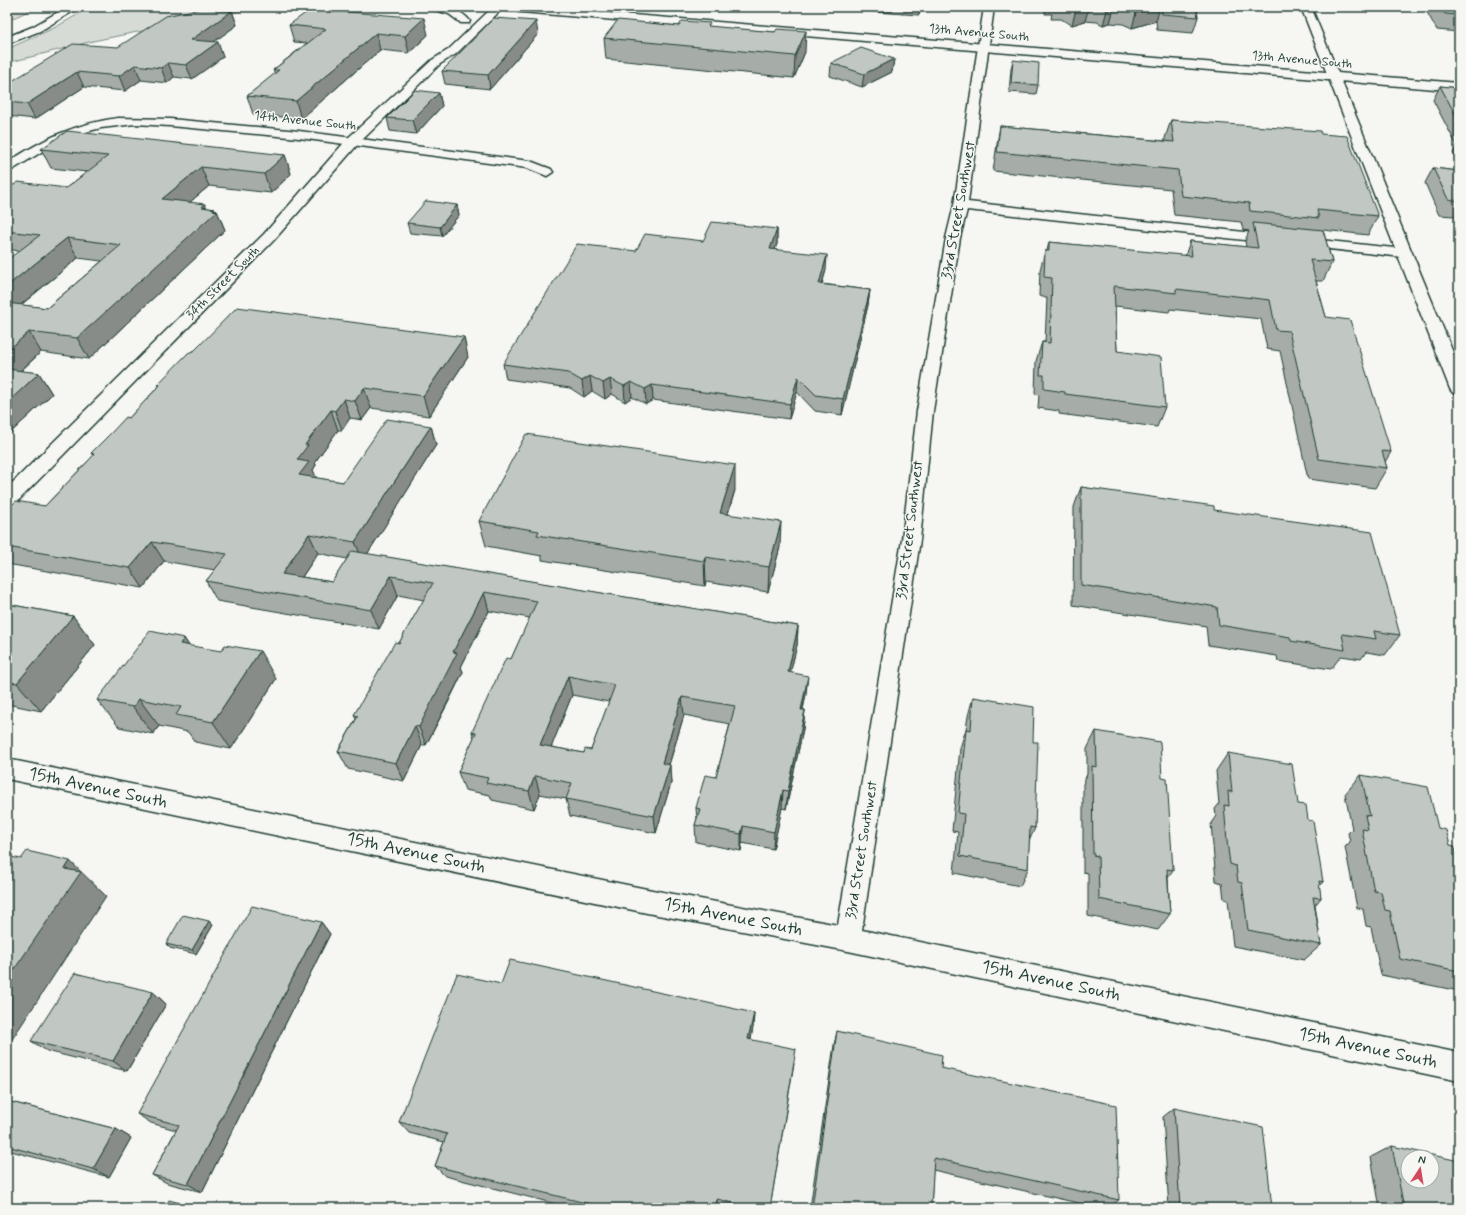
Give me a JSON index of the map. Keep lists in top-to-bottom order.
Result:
{
  "streets": {
    "main road": ["13th Avenue South", "34th Street South"],
    "street": ["14th Avenue South", "33rd Street Southwest", "15th Avenue South"]
  },
  "crossings": [
    ["13th Avenue South", "33rd Street Southwest"],
    ["13th Avenue South", "34th Street South"],
    ["14th Avenue South", "34th Street South"],
    ["33rd Street Southwest", "15th Avenue South"]
  ],
  "north": "top"
}
